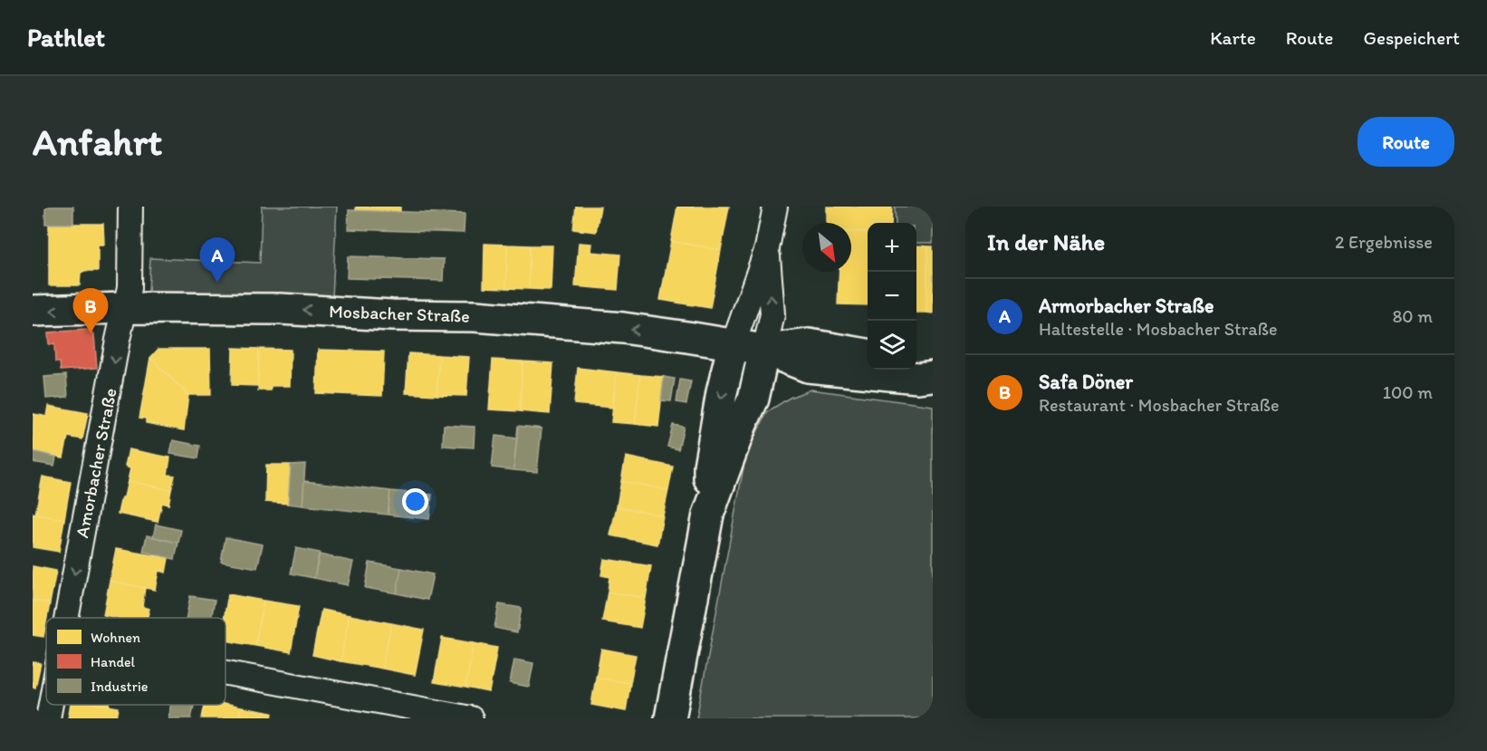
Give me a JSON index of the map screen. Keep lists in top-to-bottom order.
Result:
{
  "streets": {
    "street": ["Mosbacher Straße", "Amorbacher Straße"]
  },
  "crossings": [
    ["Mosbacher Straße", "Amorbacher Straße"]
  ],
  "one_way": ["Mosbacher Straße", "Amorbacher Straße"],
  "legend": ["Wohnen", "Handel", "Industrie"],
  "north": "bottom right",
  "page": {
    "header": "Pathlet",
    "nav": ["Karte", "Route", "Gespeichert"],
    "buttons": "Route",
    "title": "Anfahrt",
    "heading": ["In der Nähe", "2 Ergebnisse"],
    "map_buttons": ["+", "−"],
    "pins": ["A", "B"],
    "list": [
      {
        "mark": "A",
        "name": "Armorbacher Straße",
        "note": "Haltestelle · Mosbacher Straße",
        "value": "80 m"
      },
      {
        "mark": "B",
        "name": "Safa Döner",
        "note": "Restaurant · Mosbacher Straße",
        "value": "100 m"
      }
    ]
  }
}
